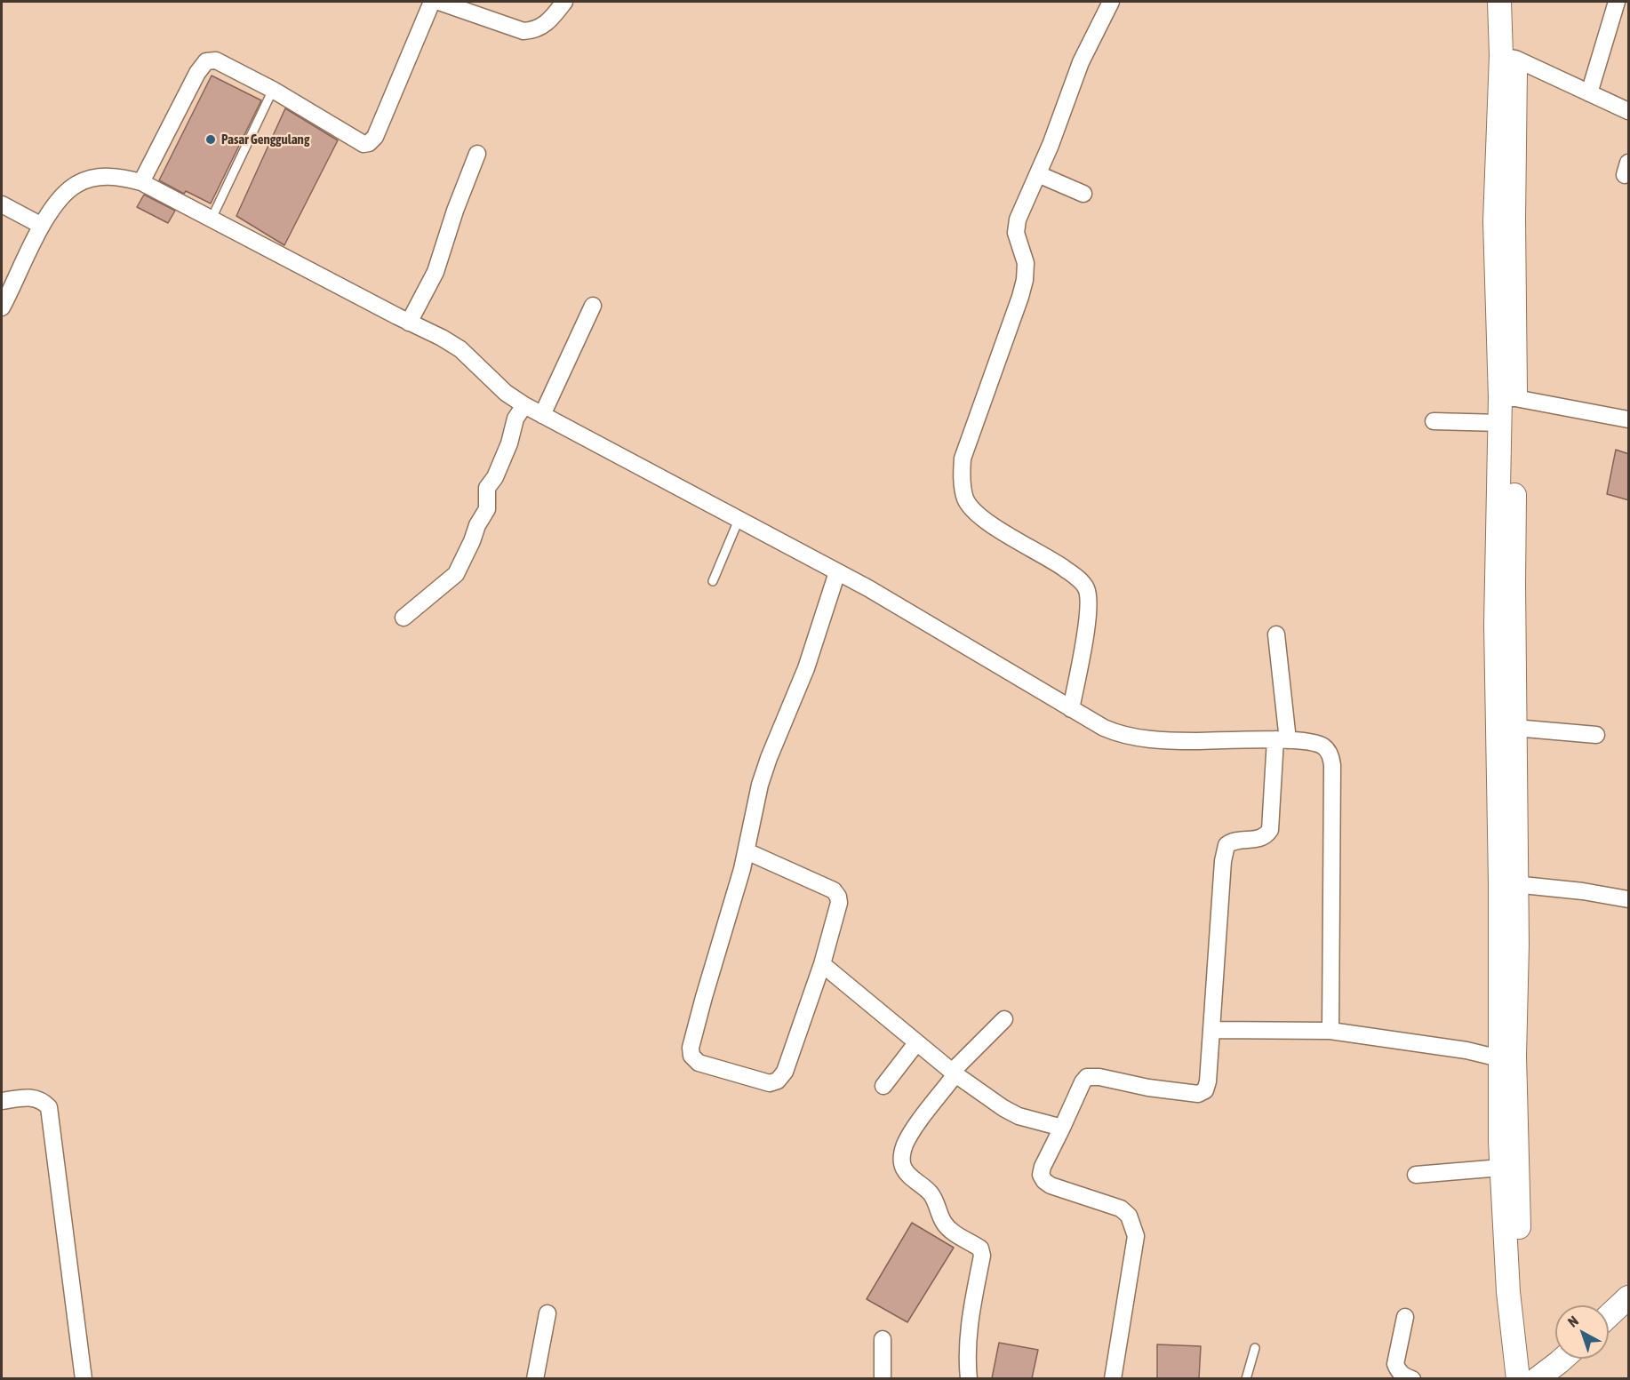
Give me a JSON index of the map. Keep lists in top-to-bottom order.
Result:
{
  "places": ["Pasar Genggulang"],
  "north": "top left"
}
